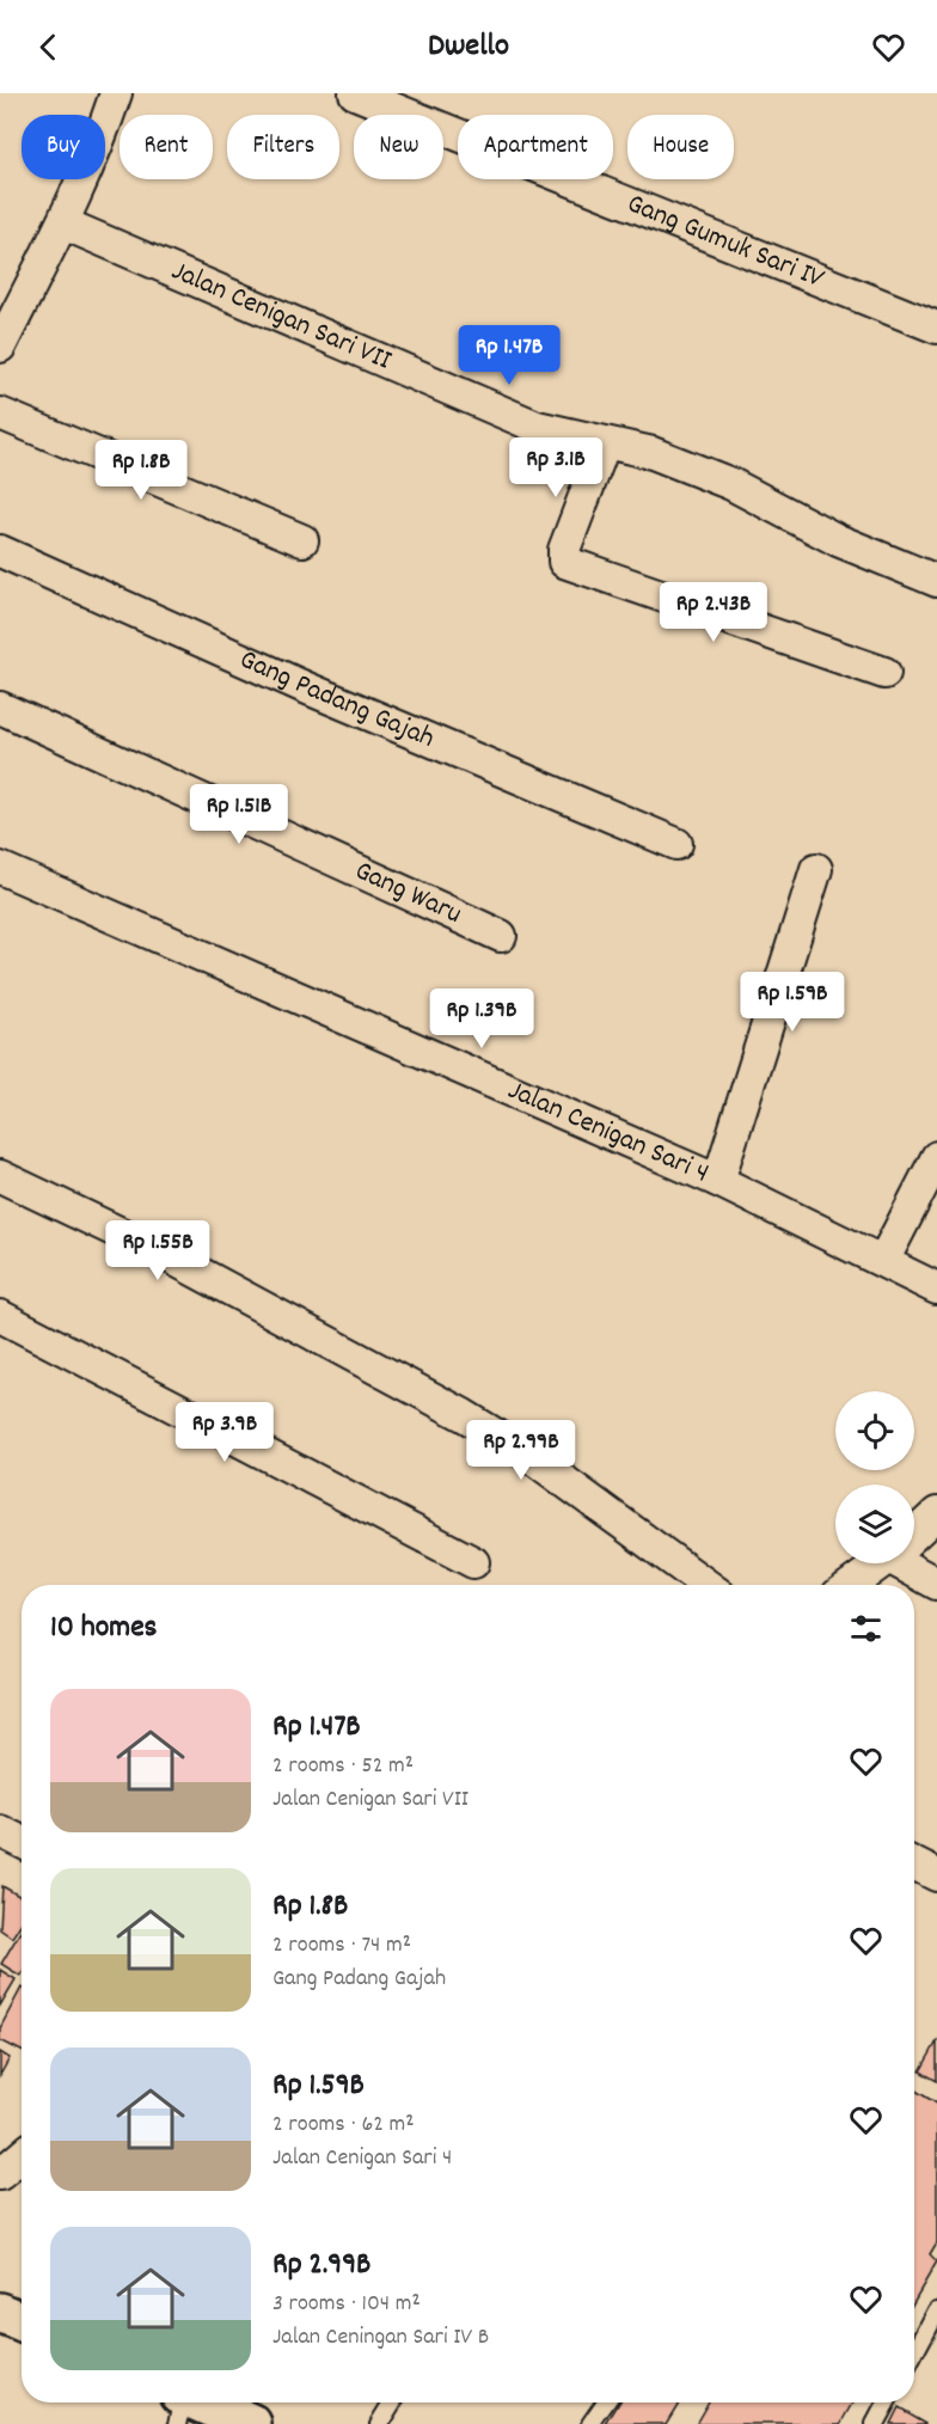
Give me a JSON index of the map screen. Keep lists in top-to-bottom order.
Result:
{
  "streets": {
    "street": [
      "Gang Gumuk Sari IV",
      "Jalan Cenigan Sari VII",
      "Gang Padang Gajah",
      "Gang Waru",
      "Jalan Cenigan Sari 4"
    ]
  },
  "page": {
    "header": "Dwello",
    "chip": [
      "Buy",
      "Rent",
      "Filters",
      "New",
      "Apartment",
      "House"
    ],
    "price": [
      "Rp 1.47B",
      "Rp 3.1B",
      "Rp 1.8B",
      "Rp 2.43B",
      "Rp 1.51B",
      "Rp 1.59B",
      "Rp 1.39B",
      "Rp 1.55B",
      "Rp 3.9B",
      "Rp 2.99B"
    ],
    "heading": "10 homes",
    "list": [
      {
        "name": "Rp 1.47B",
        "note": "2 rooms · 52 m² · Jalan Cenigan Sari VII"
      },
      {
        "name": "Rp 1.8B",
        "note": "2 rooms · 74 m² · Gang Padang Gajah"
      },
      {
        "name": "Rp 1.59B",
        "note": "2 rooms · 62 m² · Jalan Cenigan Sari 4"
      },
      {
        "name": "Rp 2.99B",
        "note": "3 rooms · 104 m² · Jalan Ceningan Sari IV B"
      }
    ]
  }
}
